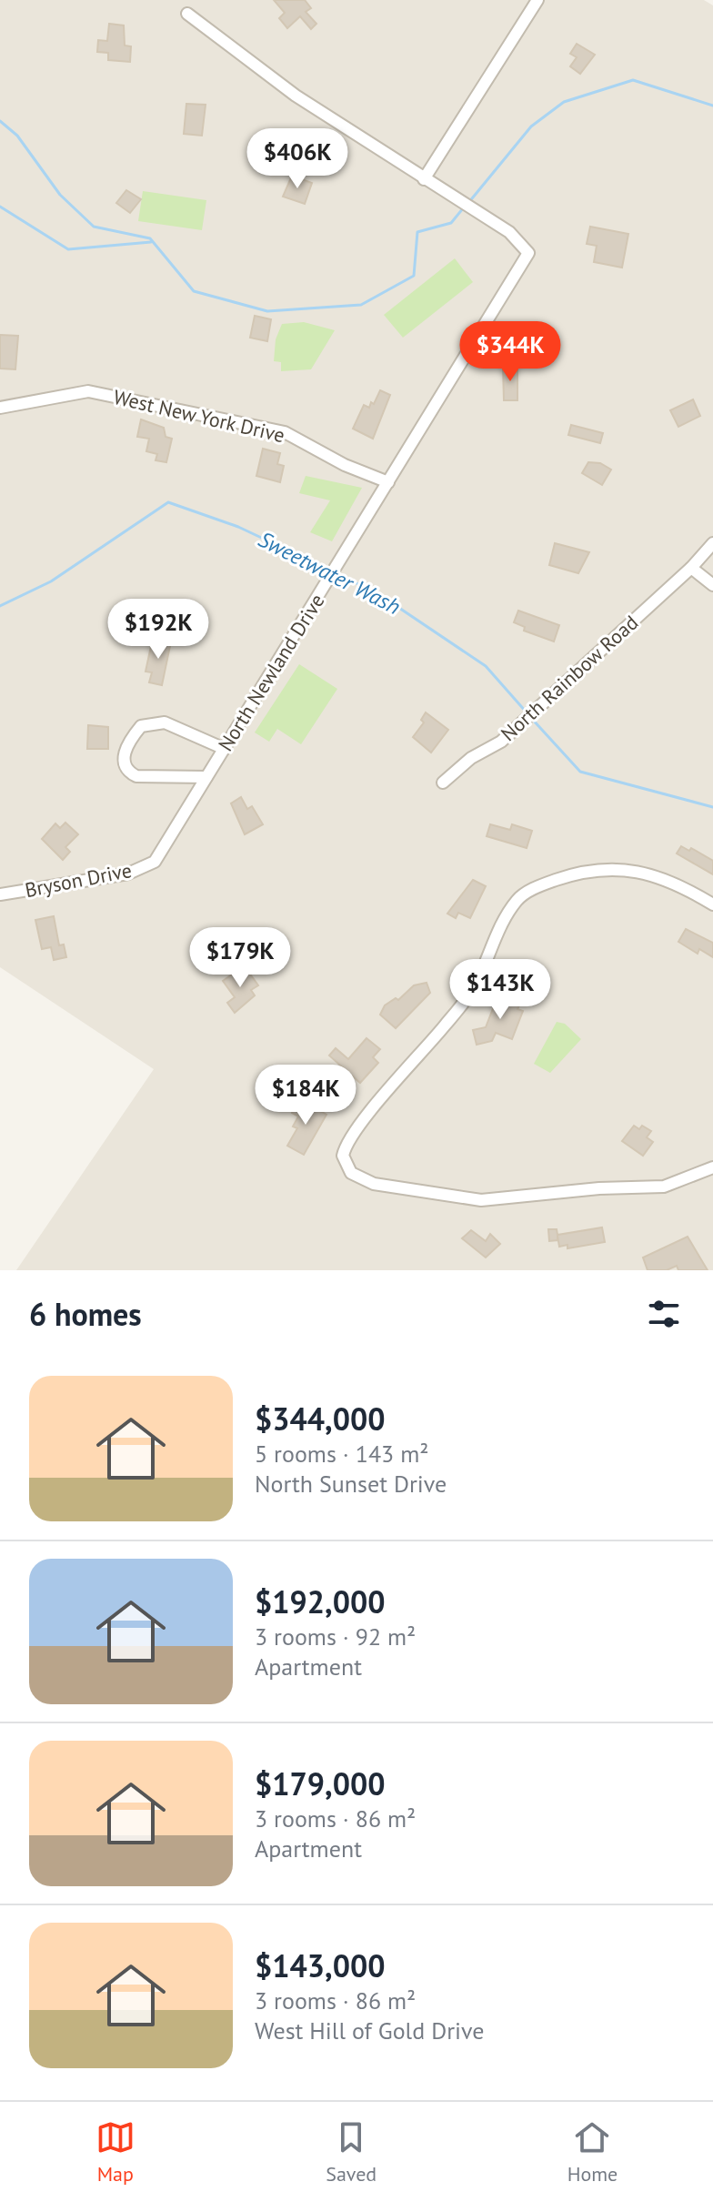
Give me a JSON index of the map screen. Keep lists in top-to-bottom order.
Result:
{
  "streets": {
    "street": [
      "West New York Drive",
      "North Newland Drive",
      "North Rainbow Road",
      "Bryson Drive"
    ]
  },
  "crossings": [
    ["West New York Drive", "North Newland Drive"],
    ["North Newland Drive", "Bryson Drive"]
  ],
  "water": ["Sweetwater Wash"],
  "page": {
    "price": [
      "$406K",
      "$344K",
      "$192K",
      "$179K",
      "$143K",
      "$184K"
    ],
    "heading": "6 homes",
    "list": [
      {
        "name": "$344,000",
        "note": "5 rooms · 143 m² · North Sunset Drive"
      },
      {
        "name": "$192,000",
        "note": "3 rooms · 92 m² · Apartment"
      },
      {
        "name": "$179,000",
        "note": "3 rooms · 86 m² · Apartment"
      },
      {
        "name": "$143,000",
        "note": "3 rooms · 86 m² · West Hill of Gold Drive"
      }
    ],
    "tabs": ["Map", "Saved", "Home"]
  }
}
